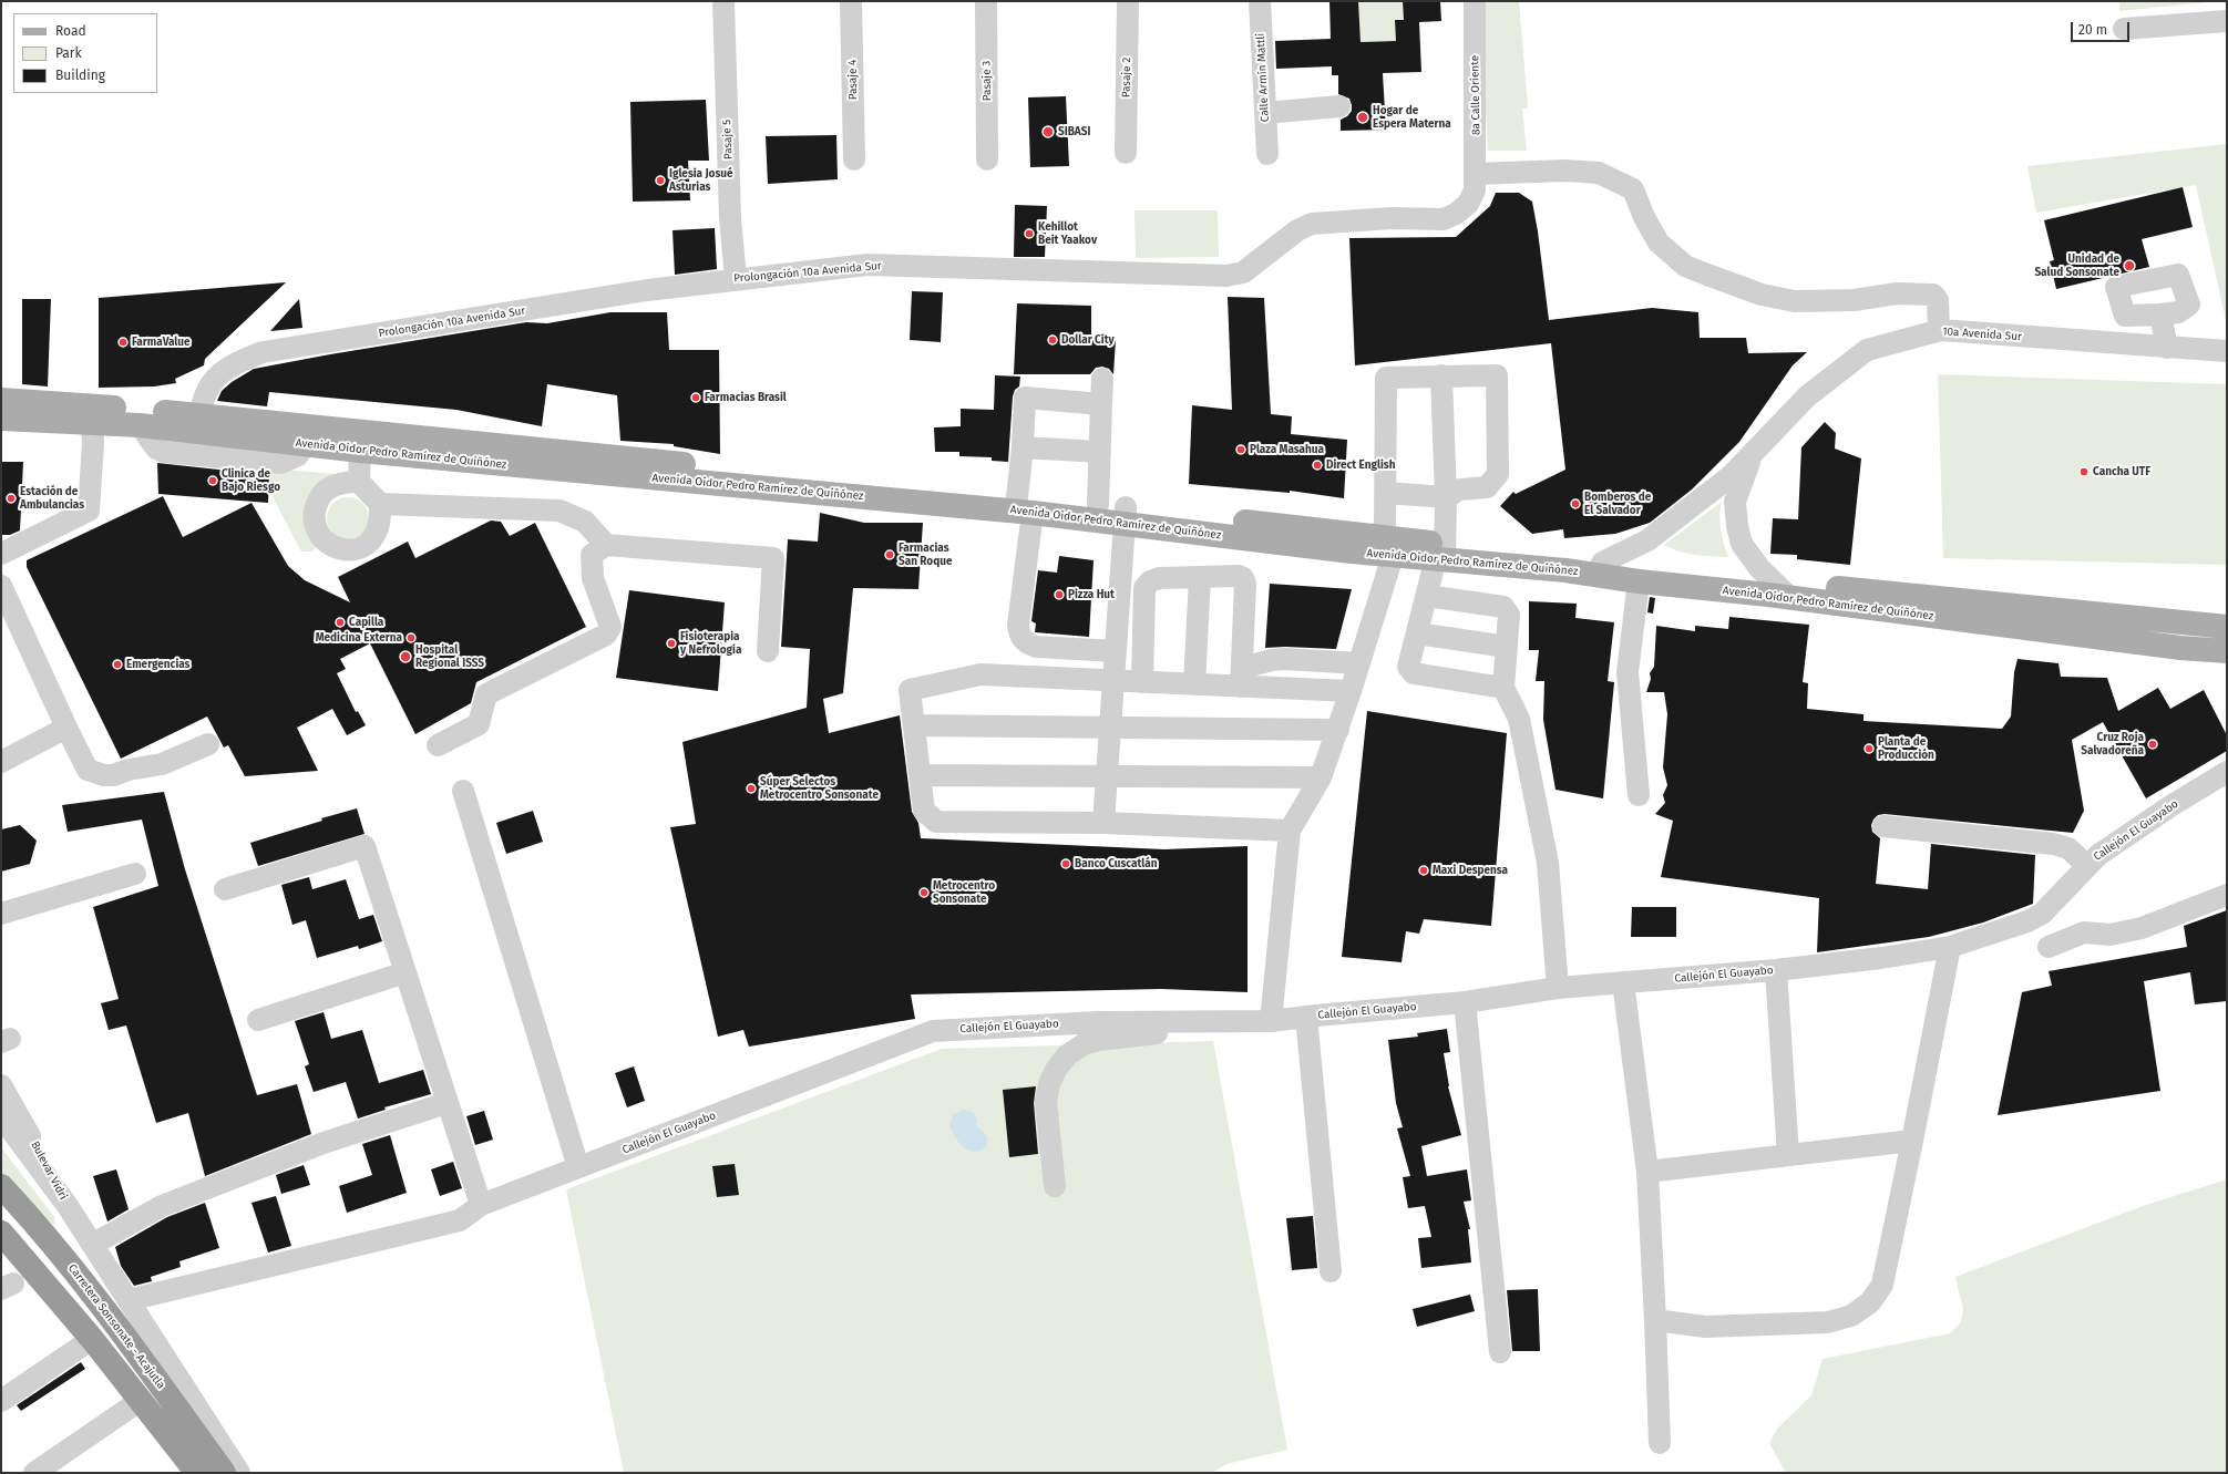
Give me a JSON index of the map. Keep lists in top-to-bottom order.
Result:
{
  "streets": {
    "highway": ["Carretera Sonsonate - Acajutla"],
    "main road": ["Avenida Oidor Pedro Ramírez de Quiñónez"],
    "street": [
      "Pasaje 2",
      "Calle Armín Mattli",
      "Pasaje 4",
      "Pasaje 3",
      "8a Calle Oriente",
      "Pasaje 5",
      "Prolongación 10a Avenida Sur",
      "10a Avenida Sur",
      "Callejón El Guayabo",
      "Bulevar Vidri"
    ]
  },
  "crossings": [
    ["8a Calle Oriente", "Prolongación 10a Avenida Sur"],
    ["Pasaje 5", "Prolongación 10a Avenida Sur"],
    ["Prolongación 10a Avenida Sur", "Avenida Oidor Pedro Ramírez de Quiñónez"],
    ["10a Avenida Sur", "Avenida Oidor Pedro Ramírez de Quiñónez"]
  ],
  "places": [
    "Hogar de Espera Materna",
    "SIBASI",
    "Iglesia Josué Asturias",
    "Kehillot Beit Yaakov",
    "Unidad de Salud Sonsonate",
    "Dollar City",
    "FarmaValue",
    "Farmacias Brasil",
    "Plaza Masahua",
    "Direct English",
    "Cancha UTF",
    "Clinica de Bajo Riesgo",
    "Estación de Ambulancias",
    "Bomberos de El Salvador",
    "Farmacias San Roque",
    "Pizza Hut",
    "Capilla",
    "Medicina Externa",
    "Fisioterapia y Nefrologia",
    "Hospital Regional ISSS",
    "Emergencias",
    "Cruz Roja Salvadoreña",
    "Planta de Producción",
    "Súper Selectos Metrocentro Sonsonate",
    "Banco Cuscatlán",
    "Maxi Despensa",
    "Metrocentro Sonsonate"
  ],
  "legend": ["Road", "Park", "Building"],
  "scale_bar": "20 m"
}
